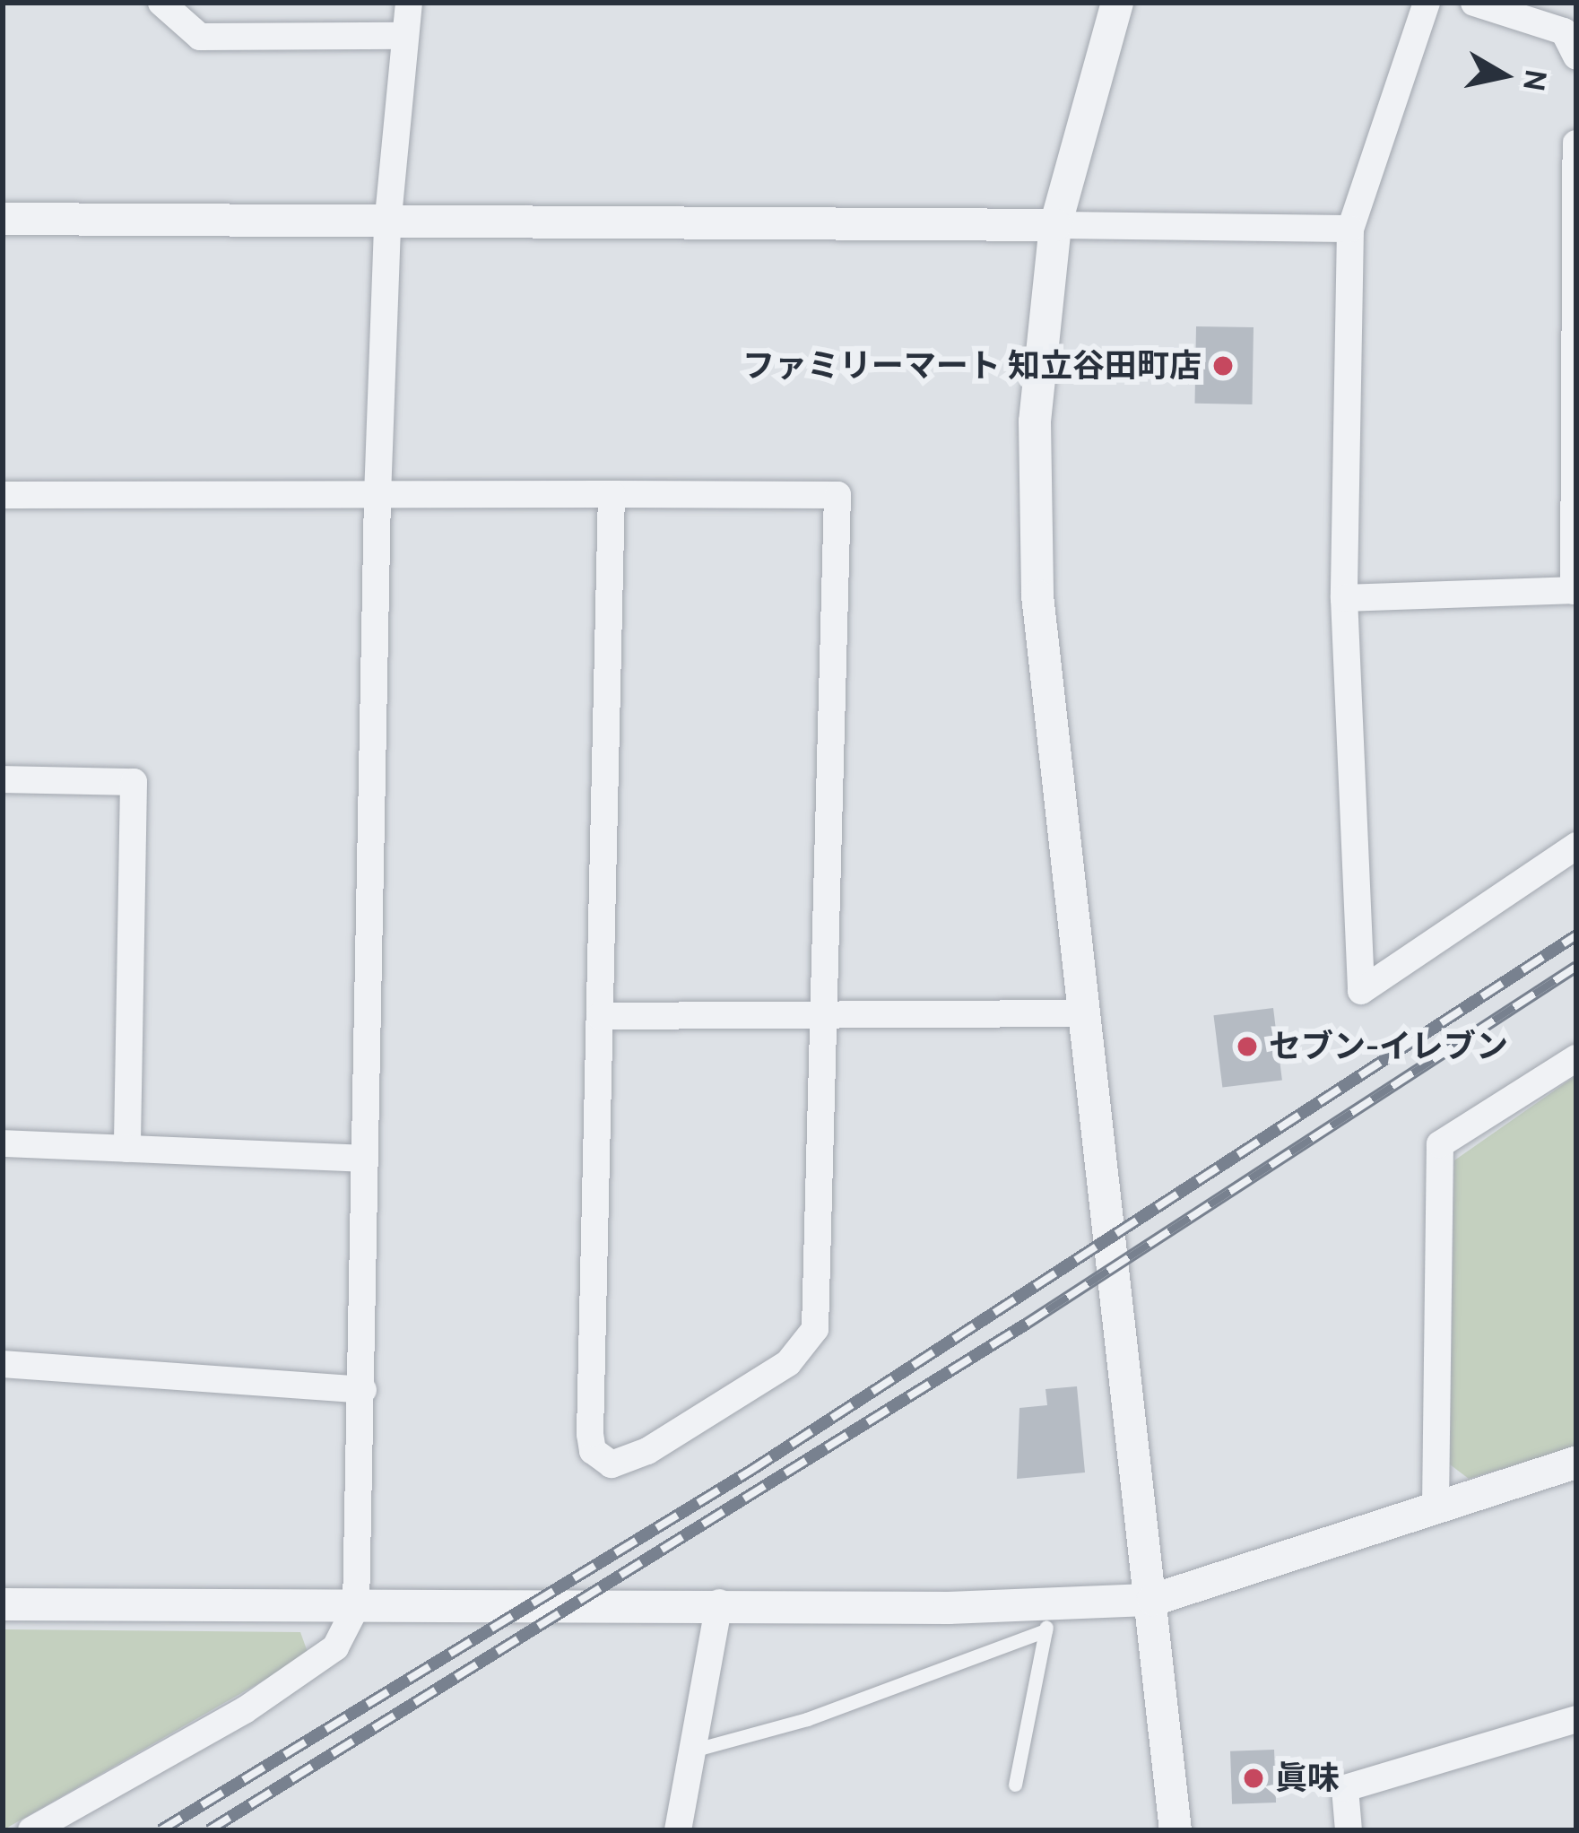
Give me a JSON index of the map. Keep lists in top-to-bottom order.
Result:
{
  "places": ["ファミリーマート 知立谷田町店", "セブン-イレブン", "眞味"],
  "north": "right"
}
